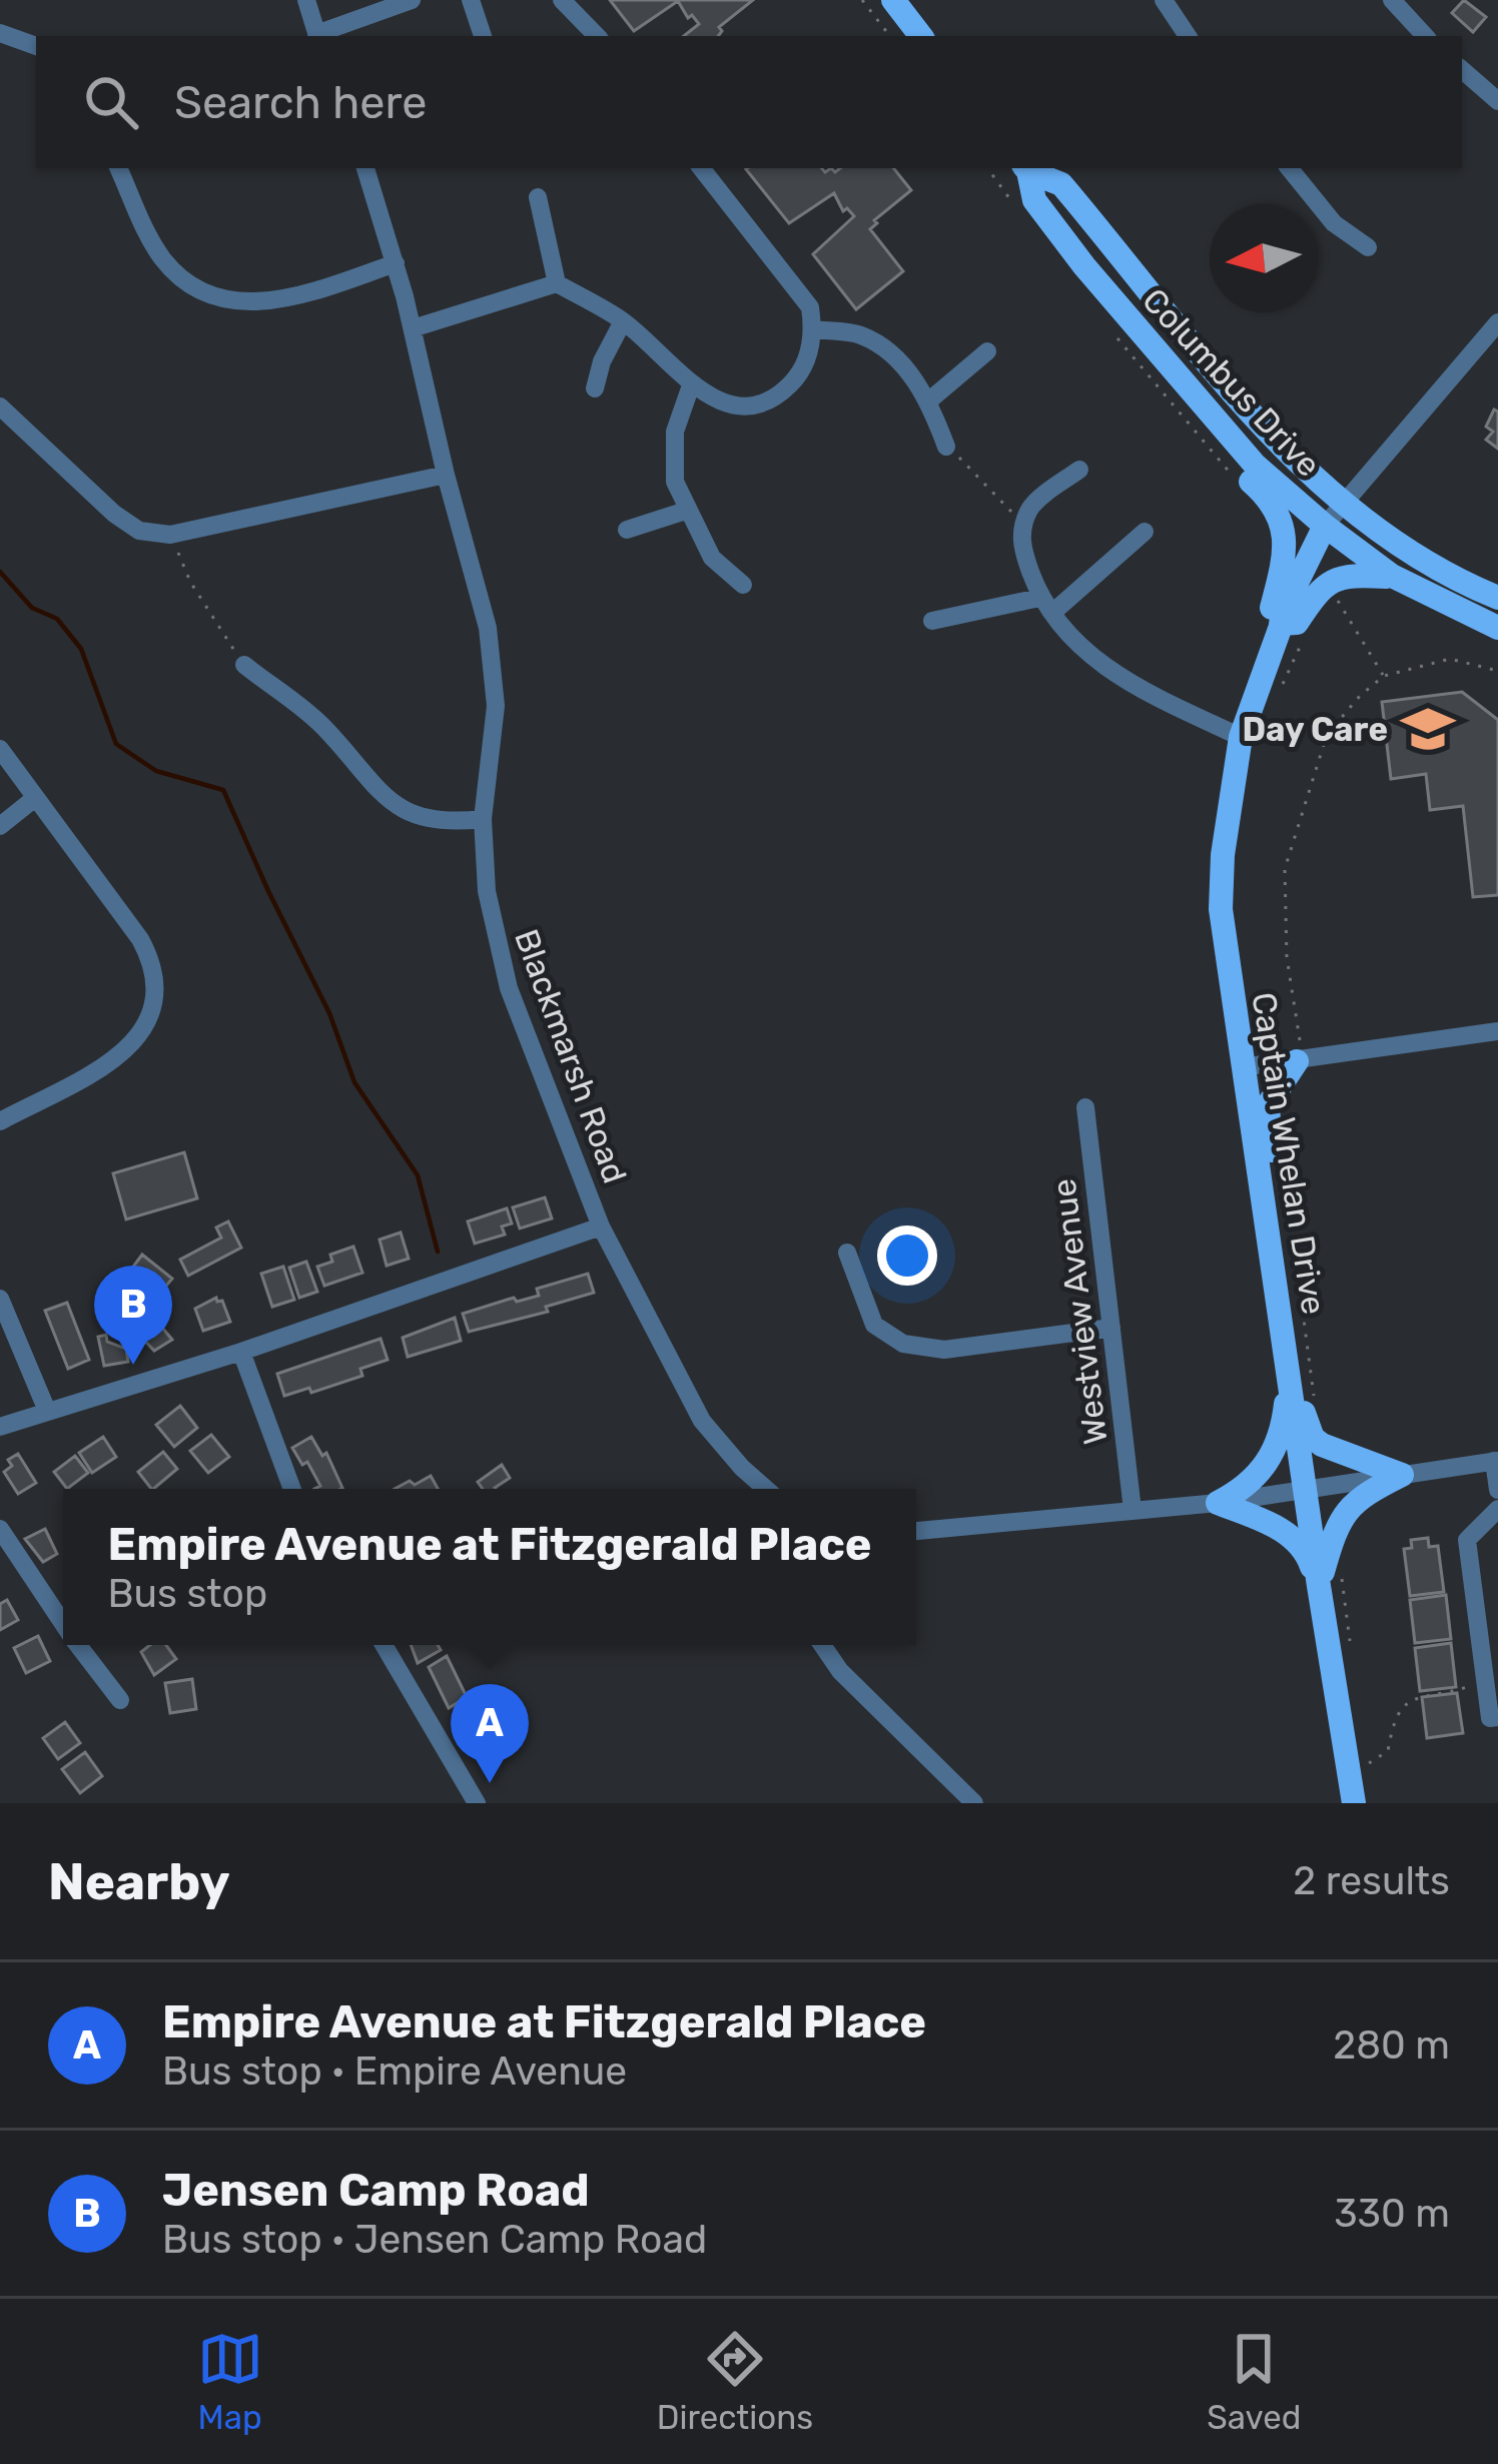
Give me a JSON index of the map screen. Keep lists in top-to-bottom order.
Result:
{
  "streets": {
    "main road": ["Columbus Drive", "Captain Whelan Drive"],
    "street": ["Blackmarsh Road", "Westview Avenue"]
  },
  "crossings": [
    ["Columbus Drive", "Captain Whelan Drive"]
  ],
  "places": {
    "school or university": ["Day Care"]
  },
  "north": "left",
  "page": {
    "search": "Search here",
    "pins": ["B", "A"],
    "popup": ["Empire Avenue at Fitzgerald Place", "Bus stop"],
    "heading": ["Nearby", "2 results"],
    "list": [
      {
        "mark": "A",
        "name": "Empire Avenue at Fitzgerald Place",
        "note": "Bus stop · Empire Avenue",
        "value": "280 m"
      },
      {
        "mark": "B",
        "name": "Jensen Camp Road",
        "note": "Bus stop · Jensen Camp Road",
        "value": "330 m"
      }
    ],
    "nav": ["Map", "Directions", "Saved"]
  }
}
